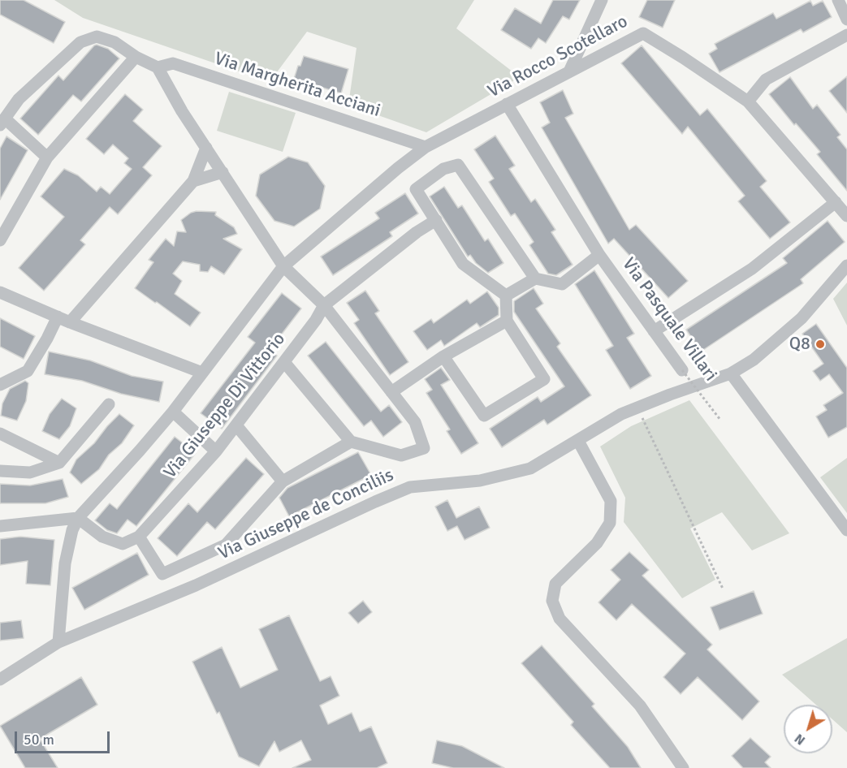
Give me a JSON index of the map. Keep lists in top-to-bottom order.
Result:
{
  "streets": {
    "street": [
      "Via Rocco Scotellaro",
      "Via Margherita Acciani",
      "Via Pasquale Villari",
      "Via Giuseppe Di Vittorio",
      "Via Giuseppe de Conciliis"
    ]
  },
  "crossings": [
    ["Via Rocco Scotellaro", "Via Margherita Acciani"],
    ["Via Rocco Scotellaro", "Via Pasquale Villari"],
    ["Via Rocco Scotellaro", "Via Giuseppe Di Vittorio"],
    ["Via Giuseppe Di Vittorio", "Via Giuseppe de Conciliis"]
  ],
  "places": ["Q8"],
  "scale_bar": "50 m",
  "north": "bottom left"
}
